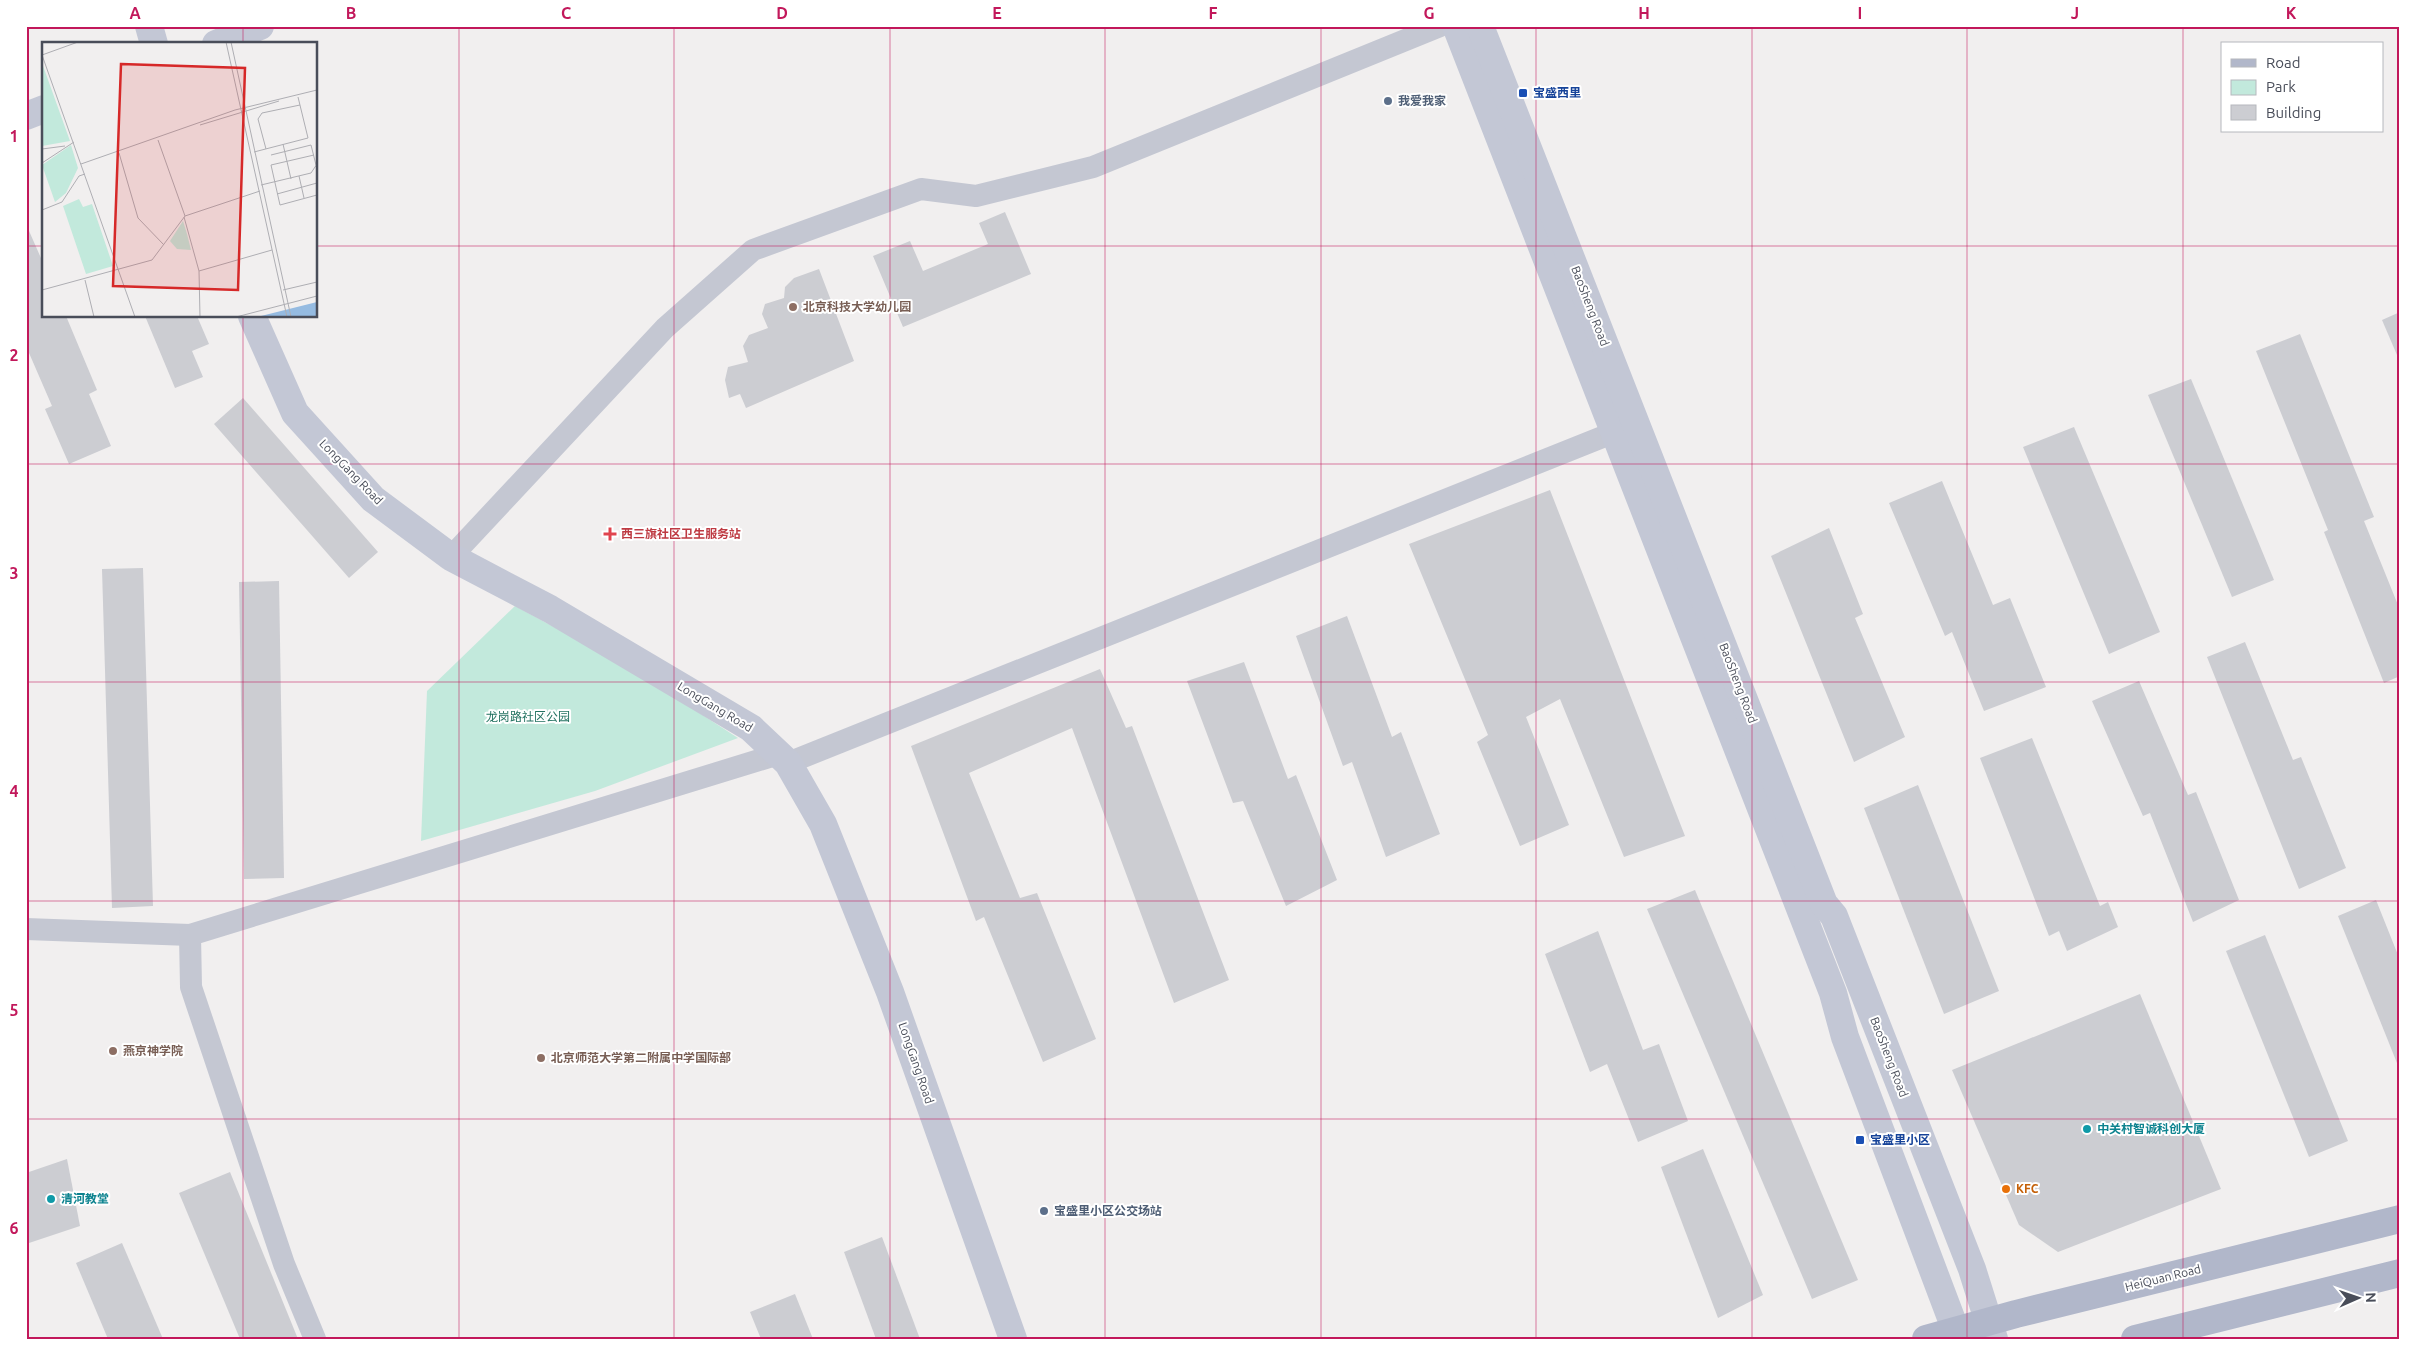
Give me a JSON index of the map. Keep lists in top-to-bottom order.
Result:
{
  "streets": {
    "main road": ["HeiQuan Road"],
    "street": ["BaoSheng Road", "LongGang Road"]
  },
  "crossings": [
    ["BaoSheng Road", "HeiQuan Road"]
  ],
  "parks": ["龙岗路社区公园"],
  "places": {
    "transit": ["宝盛西里", "宝盛里小区"],
    "other": [
      "我爱我家",
      "北京科技大学幼儿园",
      "燕京神学院",
      "北京师范大学第二附属中学国际部",
      "中关村智诚科创大厦",
      "KFC",
      "清河教堂",
      "宝盛里小区公交场站"
    ],
    "health": ["西三旗社区卫生服务站"]
  },
  "legend": ["Road", "Park", "Building"],
  "north": "right",
  "grid": {
    "columns": [
      "A",
      "B",
      "C",
      "D",
      "E",
      "F",
      "G",
      "H",
      "I",
      "J",
      "K"
    ],
    "rows": [
      "1",
      "2",
      "3",
      "4",
      "5",
      "6"
    ]
  }
}
